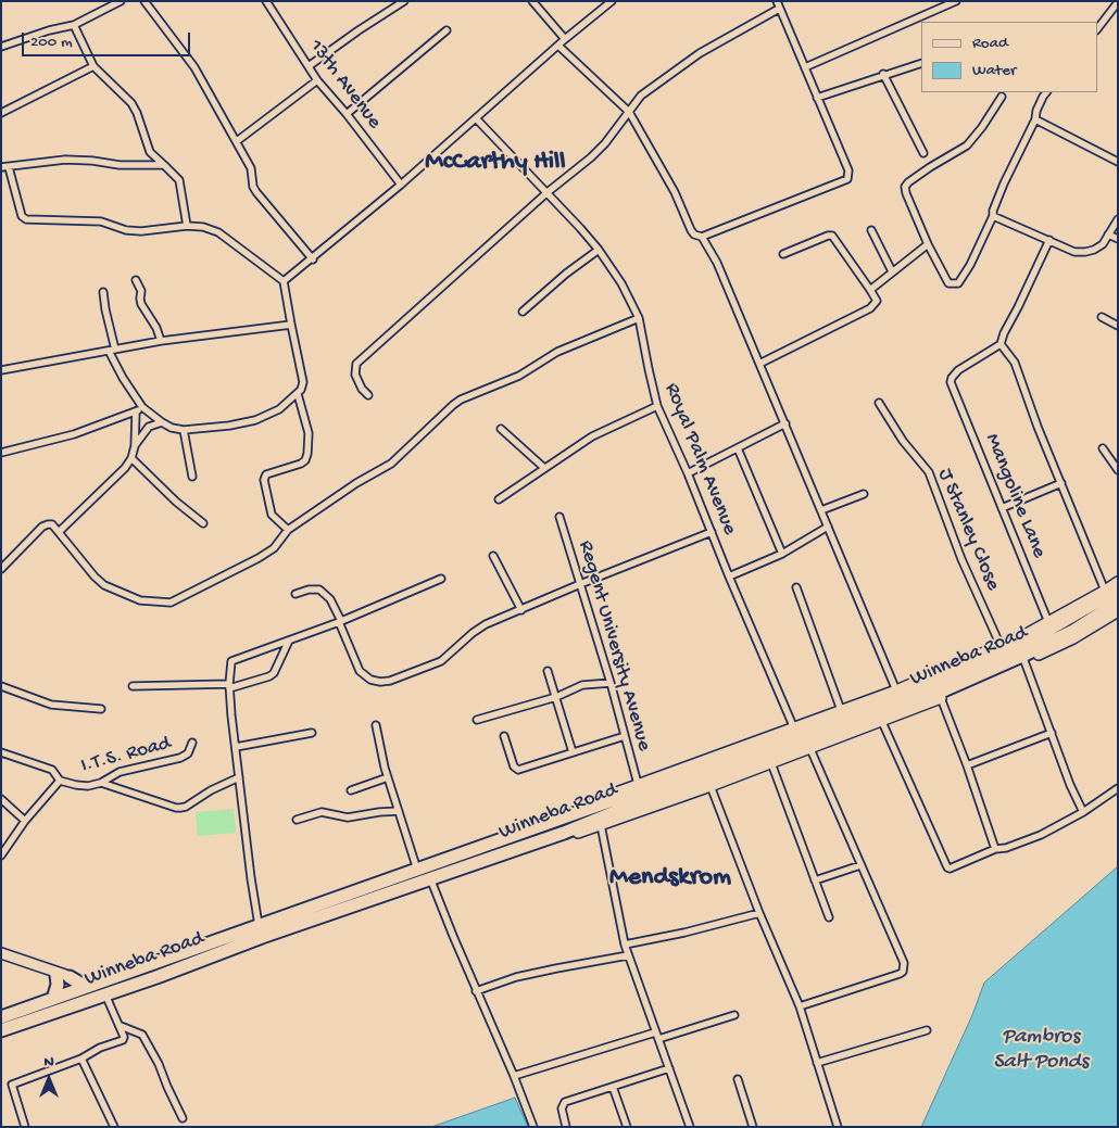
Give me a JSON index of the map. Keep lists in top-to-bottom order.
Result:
{
  "streets": {
    "highway": ["Winneba Road"],
    "street": [
      "13th Avenue",
      "Royal Palm Avenue",
      "Mangoline Lane",
      "J Stanley Close",
      "Regent University Avenue",
      "I.T.S. Road"
    ]
  },
  "districts": ["McCarthy Hill", "Mendskrom"],
  "water": ["Pambros Salt Ponds"],
  "legend": ["Road", "Water"],
  "scale_bar": "200 m",
  "north": "top"
}
